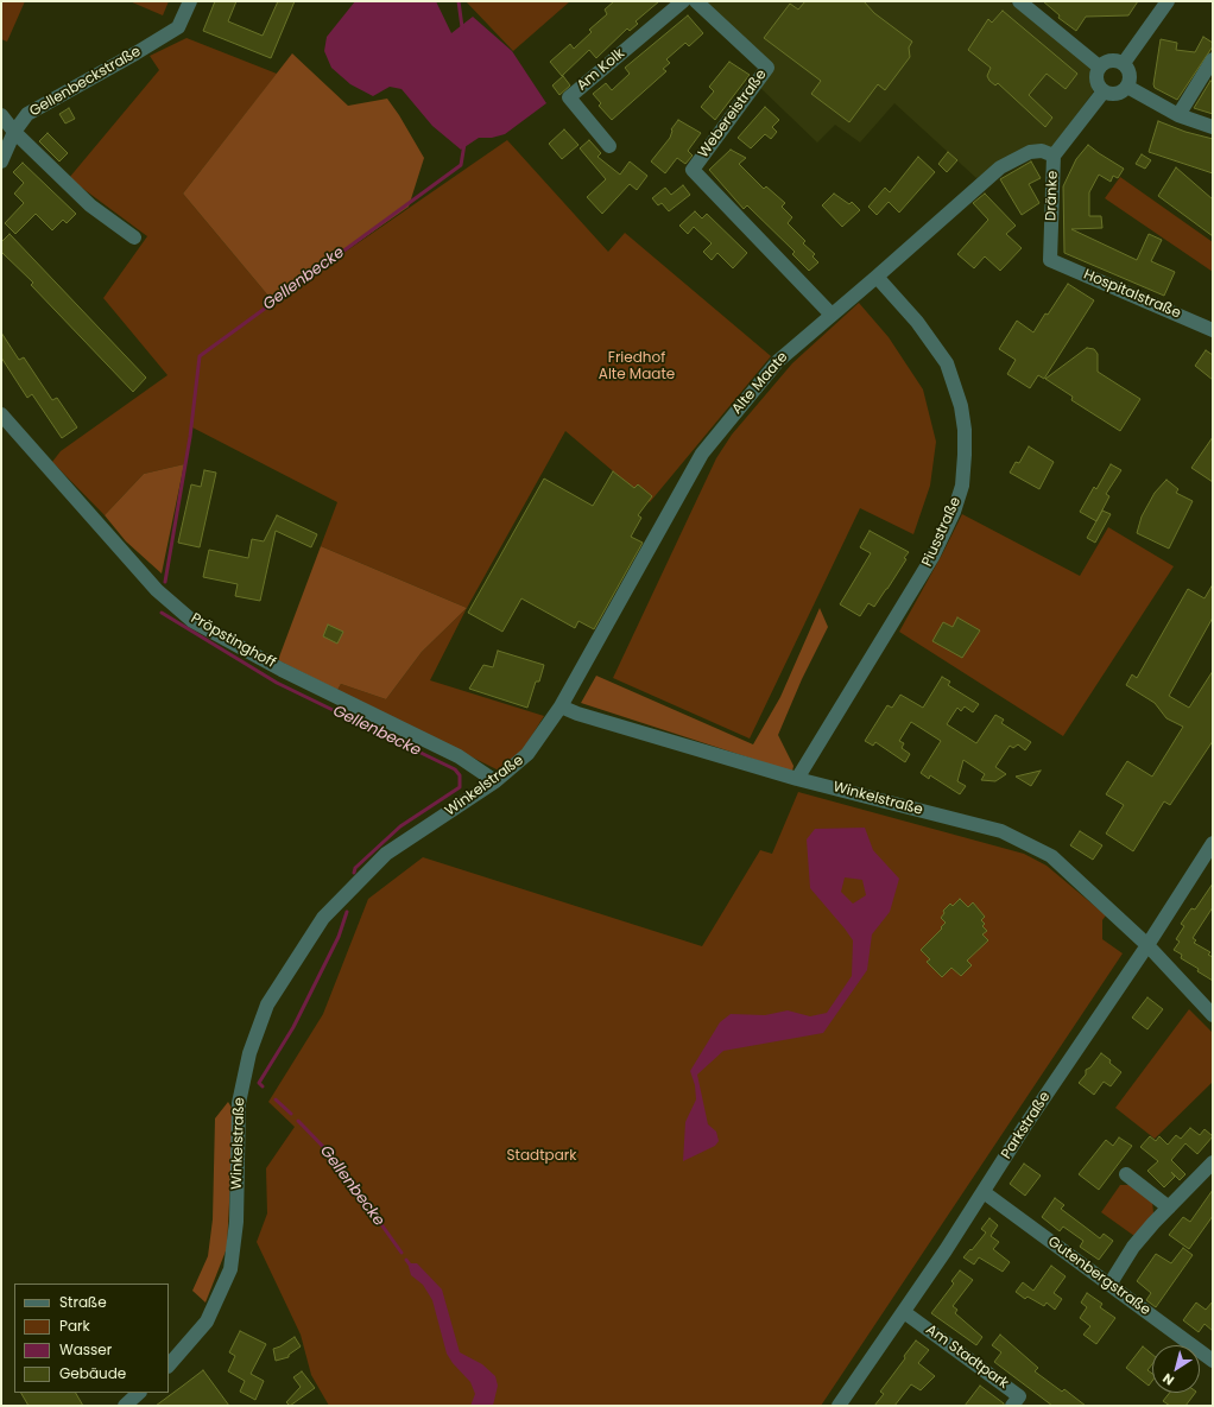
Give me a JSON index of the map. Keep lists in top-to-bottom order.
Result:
{
  "streets": {
    "street": [
      "Am Kolk",
      "Gellenbeckstraße",
      "Webereistraße",
      "Dränke",
      "Hospitalstraße",
      "Alte Maate",
      "Piusstraße",
      "Pröpstinghoff",
      "Winkelstraße",
      "Parkstraße",
      "Gutenbergstraße",
      "Am Stadtpark"
    ]
  },
  "crossings": [
    ["Webereistraße", "Alte Maate"],
    ["Dränke", "Hospitalstraße"],
    ["Dränke", "Alte Maate"],
    ["Alte Maate", "Piusstraße"],
    ["Alte Maate", "Winkelstraße"],
    ["Piusstraße", "Winkelstraße"],
    ["Pröpstinghoff", "Winkelstraße"],
    ["Winkelstraße", "Parkstraße"],
    ["Parkstraße", "Gutenbergstraße"],
    ["Parkstraße", "Am Stadtpark"]
  ],
  "water": ["Gellenbecke"],
  "parks": ["Friedhof Alte Maate", "Stadtpark"],
  "legend": [
    "Straße",
    "Park",
    "Wasser",
    "Gebäude"
  ],
  "north": "bottom left"
}
